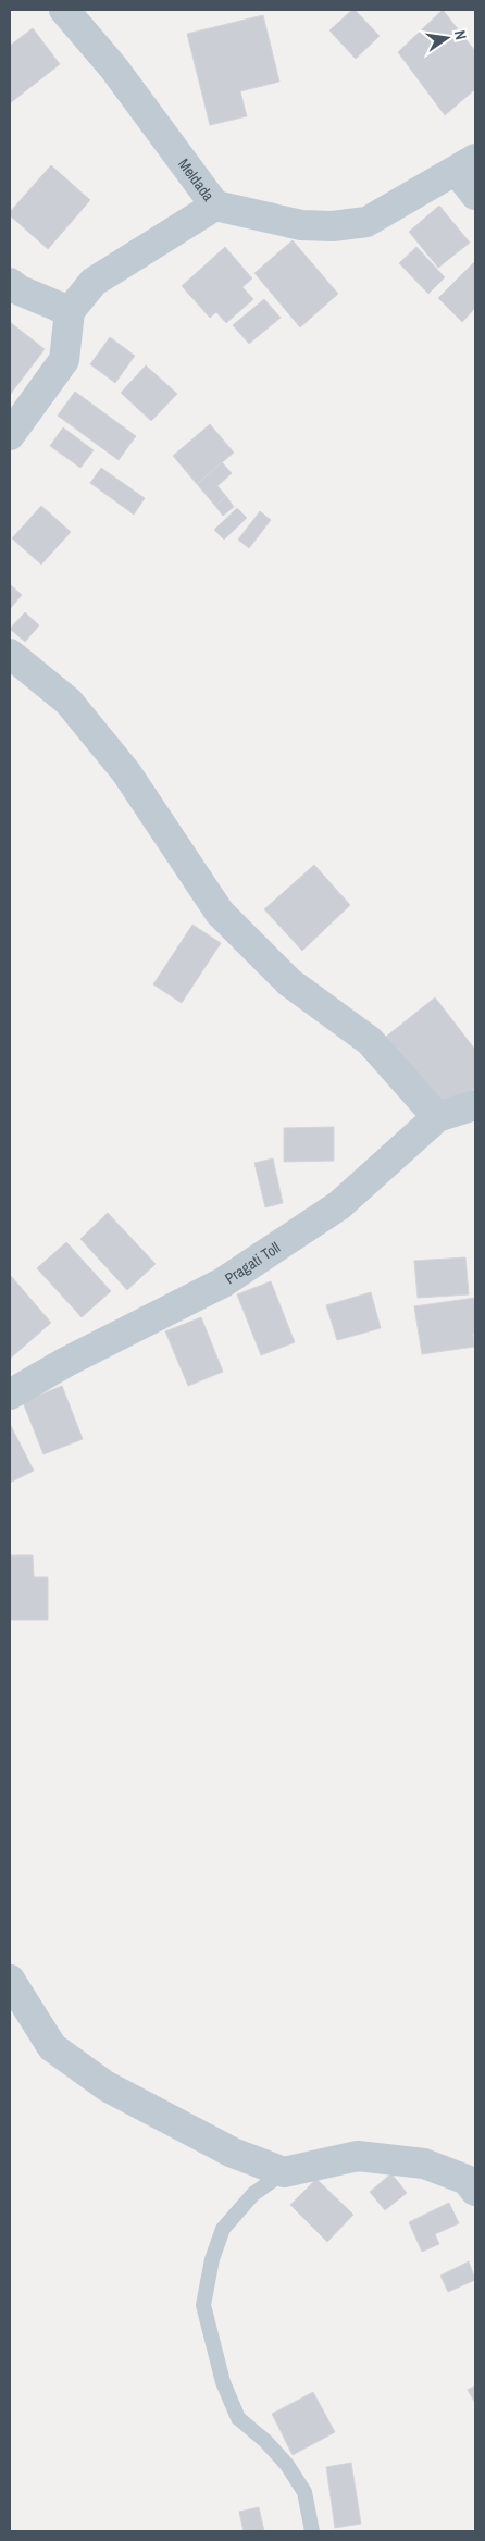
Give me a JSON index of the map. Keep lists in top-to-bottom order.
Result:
{
  "streets": {
    "street": ["Meldada", "Pragati Toll"]
  },
  "north": "right"
}
